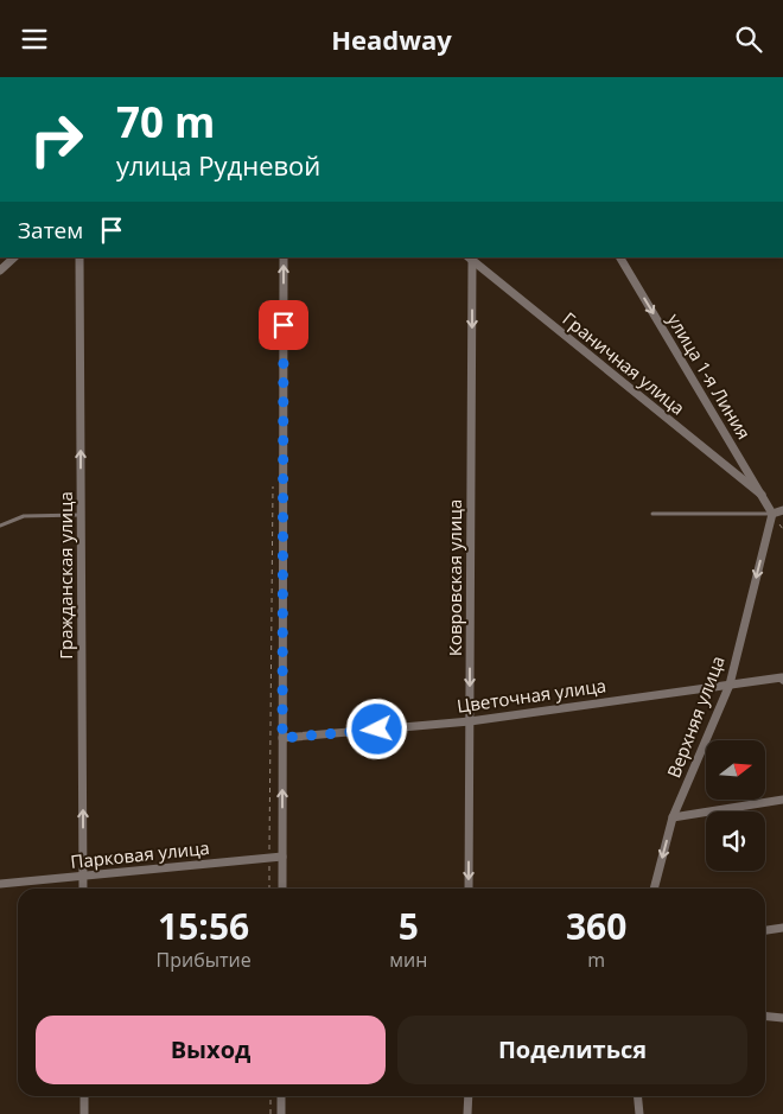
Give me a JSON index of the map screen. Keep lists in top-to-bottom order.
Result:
{
  "streets": {
    "street": [
      "Граничная улица",
      "улица 1-я Линия",
      "Гражданская улица",
      "Ковровская улица",
      "Цветочная улица",
      "Верхняя улица",
      "Парковая улица"
    ]
  },
  "crossings": [
    ["Граничная улица", "улица 1-я Линия"],
    ["Граничная улица", "Ковровская улица"],
    ["улица 1-я Линия", "Верхняя улица"],
    ["Гражданская улица", "Парковая улица"],
    ["Ковровская улица", "Цветочная улица"],
    ["Цветочная улица", "Верхняя улица"]
  ],
  "one_way": [
    "улица 1-я Линия",
    "Гражданская улица",
    "Ковровская улица",
    "Верхняя улица"
  ],
  "north": "right",
  "page": {
    "header": "Headway",
    "turn": ["70 m", "улица Рудневой"],
    "then": "Затем",
    "eta": [
      "15:56",
      "Прибытие",
      "5",
      "мин",
      "360",
      "m"
    ],
    "buttons": ["Выход", "Поделиться"]
  }
}
